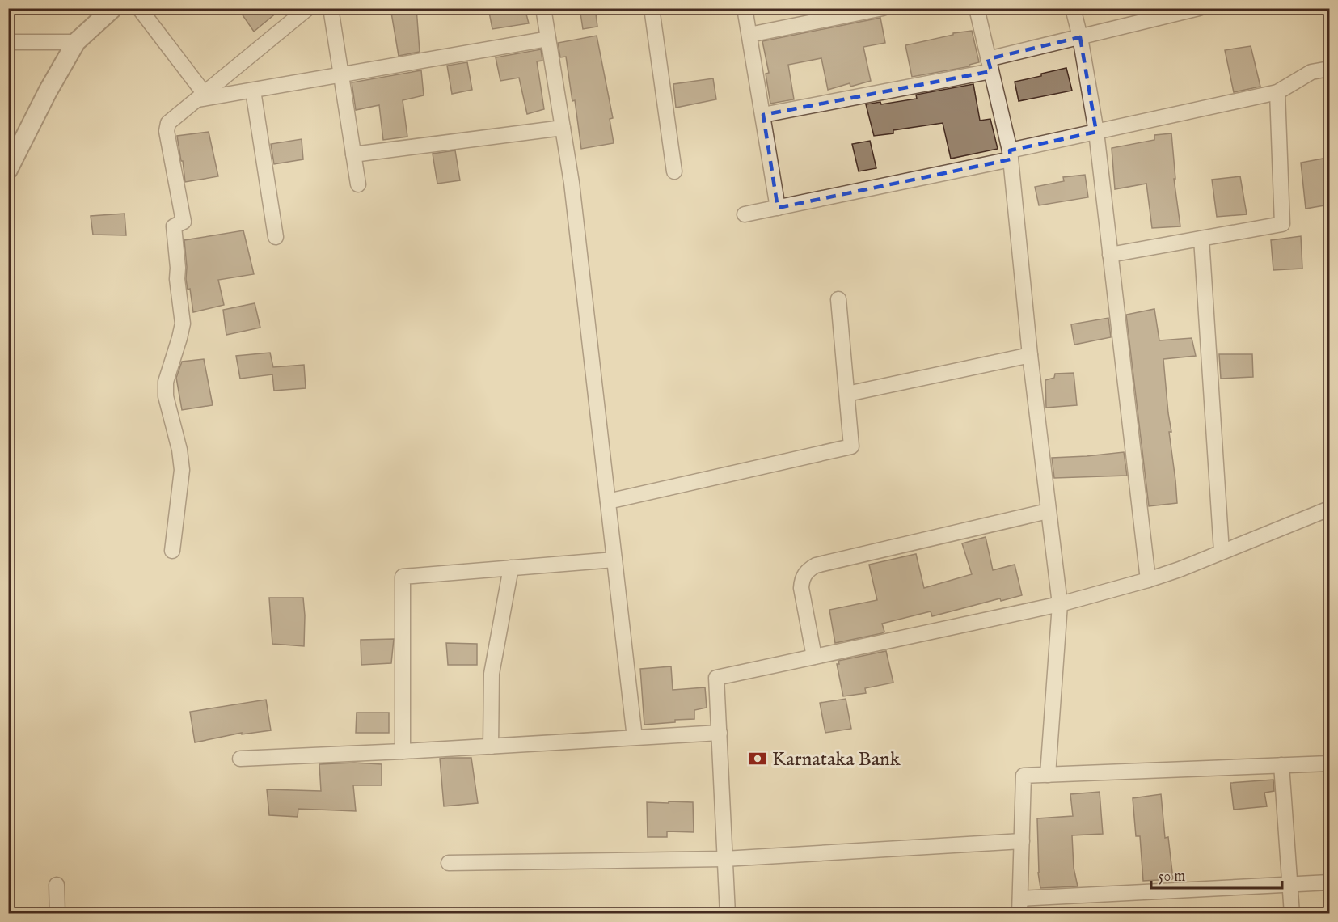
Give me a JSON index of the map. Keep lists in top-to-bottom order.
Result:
{
  "places": {
    "bank": ["Karnataka Bank"]
  },
  "scale_bar": "50 m"
}
